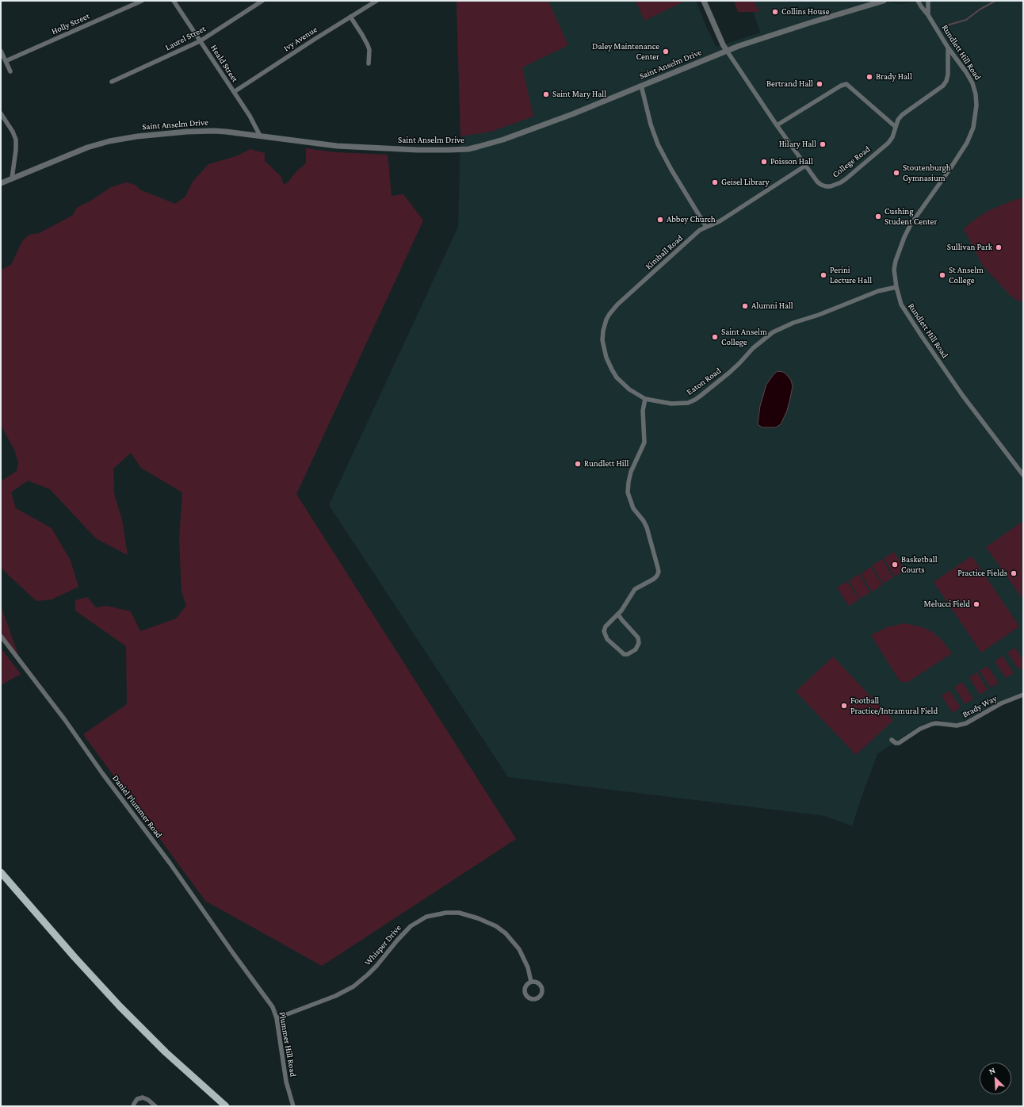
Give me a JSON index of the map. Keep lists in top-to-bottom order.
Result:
{
  "streets": {
    "street": [
      "Holly Street",
      "Laurel Street",
      "Ivy Avenue",
      "Rundlett Hill Road",
      "Heald Street",
      "Saint Anselm Drive",
      "College Road",
      "Kimball Road",
      "Eaton Road",
      "Brady Way",
      "Daniel Plummer Road",
      "Whisper Drive",
      "Plummer Hill Road"
    ]
  },
  "crossings": [
    ["Laurel Street", "Heald Street"],
    ["Ivy Avenue", "Heald Street"],
    ["Rundlett Hill Road", "College Road"],
    ["Rundlett Hill Road", "Eaton Road"],
    ["Heald Street", "Saint Anselm Drive"],
    ["Saint Anselm Drive", "College Road"],
    ["College Road", "Kimball Road"],
    ["Kimball Road", "Eaton Road"],
    ["Daniel Plummer Road", "Plummer Hill Road"],
    ["Whisper Drive", "Plummer Hill Road"]
  ],
  "places": [
    "Collins House",
    "Daley Maintenance Center",
    "Brady Hall",
    "Bertrand Hall",
    "Saint Mary Hall",
    "Hilary Hall",
    "Poisson Hall",
    "Stoutenburgh Gymnasium",
    "Geisel Library",
    "Cushing Student Center",
    "Abbey Church",
    "Sullivan Park",
    "Perini Lecture Hall",
    "St Anselm College",
    "Alumni Hall",
    "Saint Anselm College",
    "Rundlett Hill",
    "Basketball Courts",
    "Practice Fields",
    "Melucci Field",
    "Football Practice/Intramural Field"
  ],
  "north": "top left"
}
